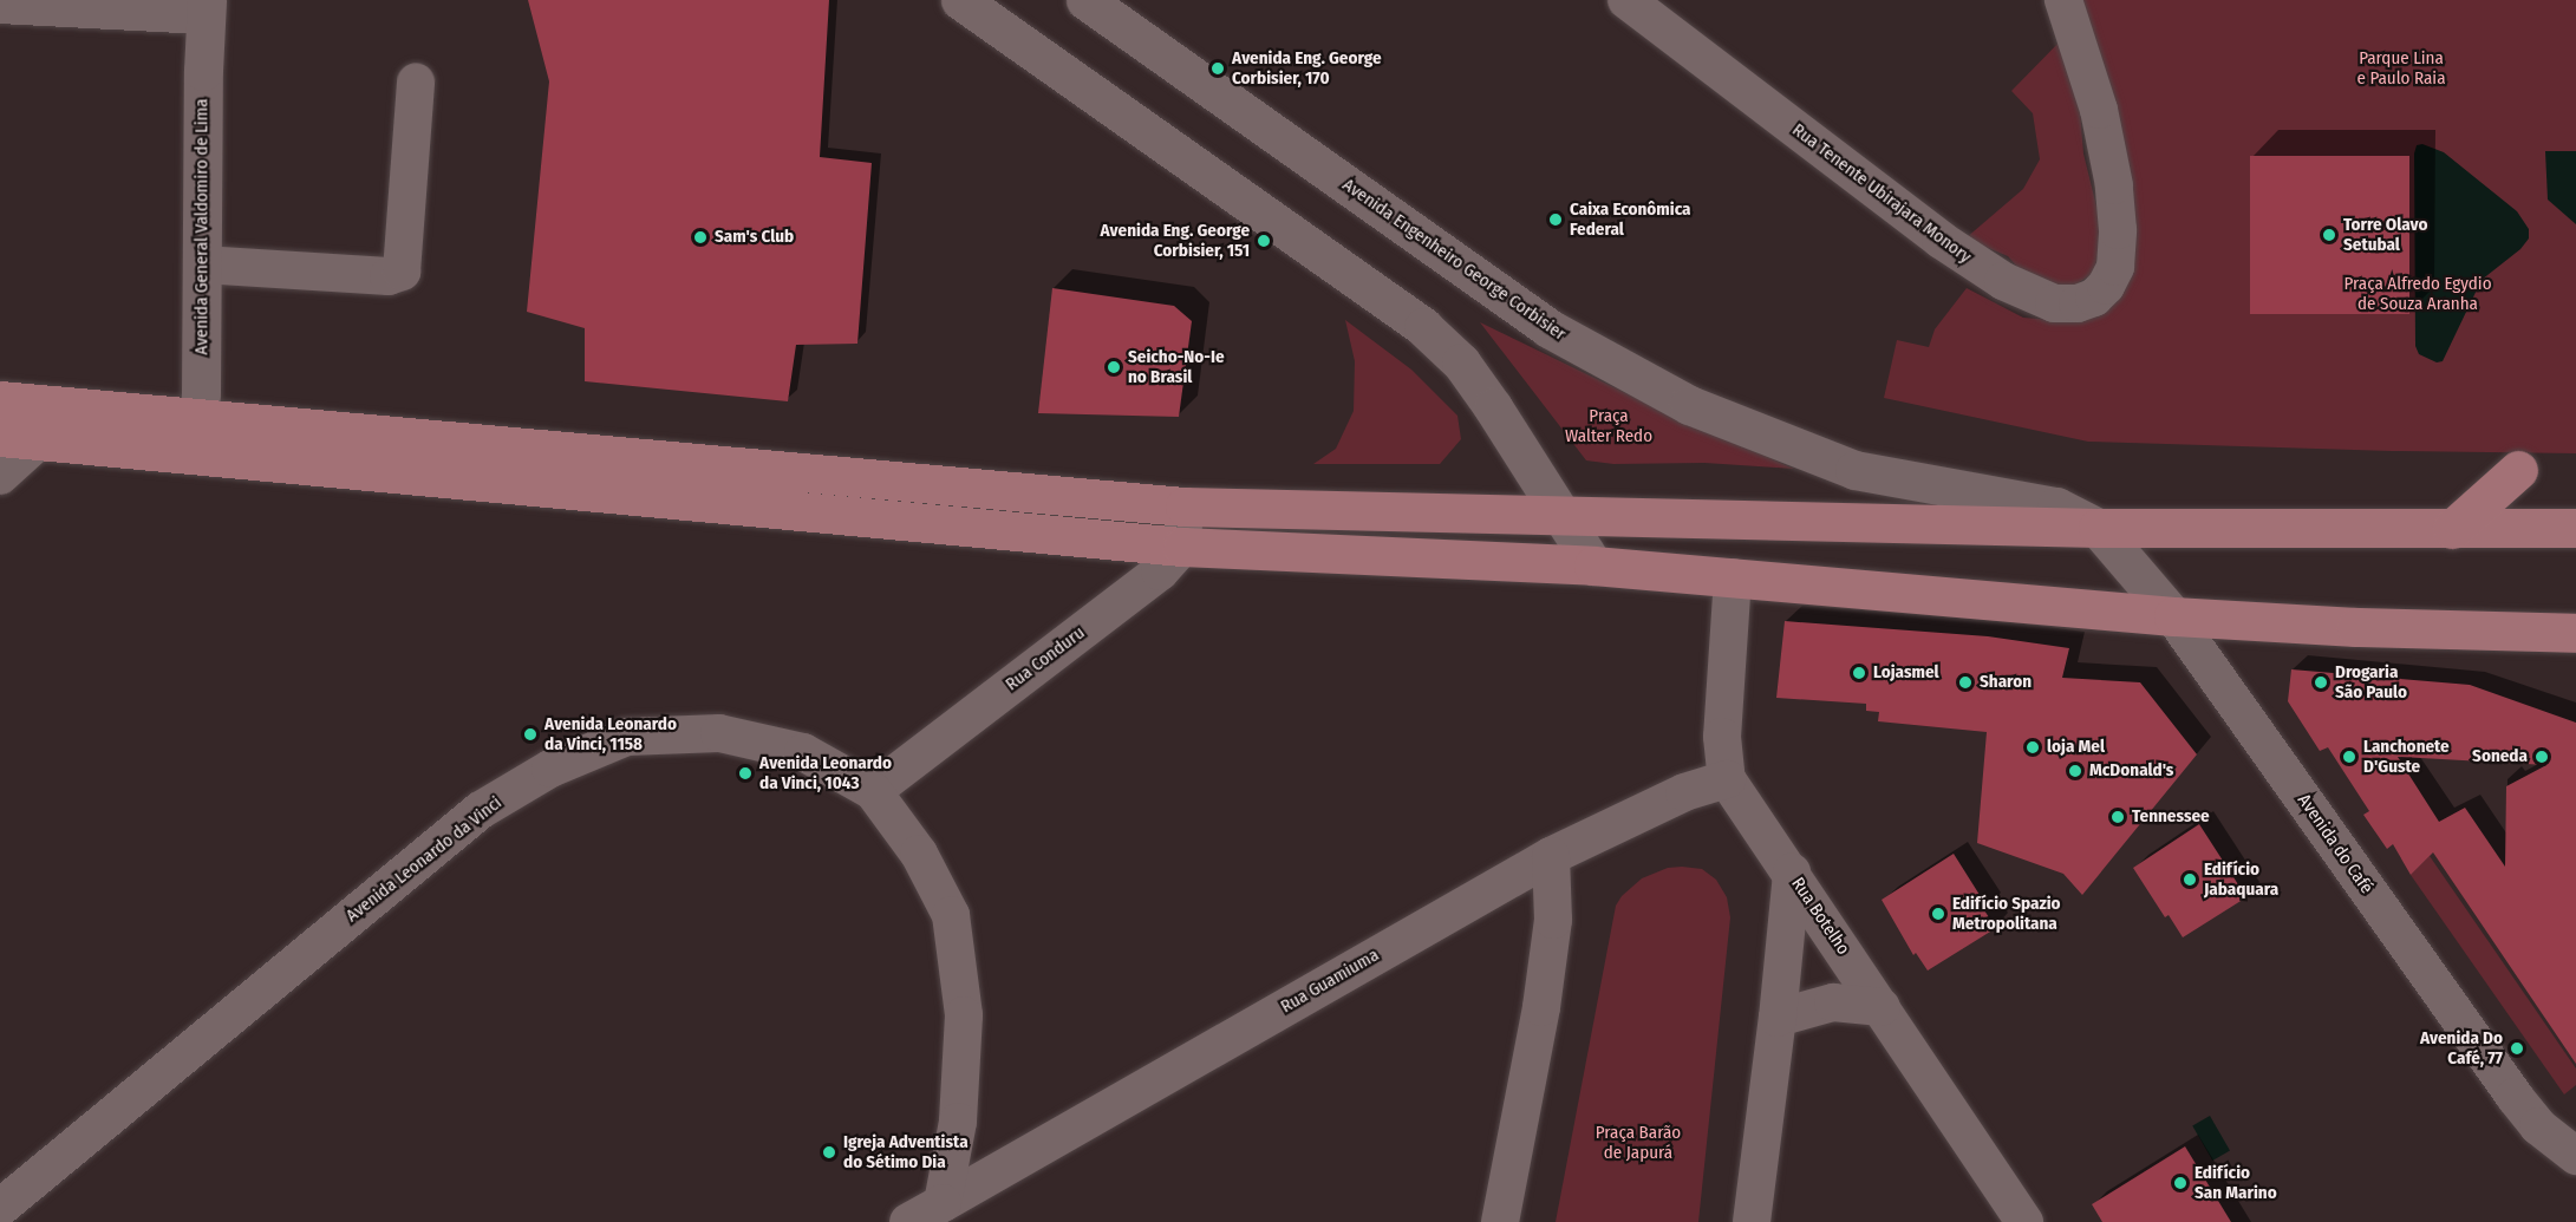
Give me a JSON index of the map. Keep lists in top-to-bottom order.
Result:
{
  "streets": {
    "main road": ["Avenida General Valdomiro de Lima", "Avenida Engenheiro George Corbisier", "Avenida do Café"],
    "street": [
      "Rua Tenente Ubirajara Monory",
      "Rua Conduru",
      "Avenida Leonardo da Vinci",
      "Rua Botelho",
      "Rua Guamiuma"
    ]
  },
  "crossings": [
    ["Avenida Engenheiro George Corbisier", "Avenida do Café"],
    ["Rua Conduru", "Avenida Leonardo da Vinci"],
    ["Avenida Leonardo da Vinci", "Rua Guamiuma"],
    ["Rua Botelho", "Rua Guamiuma"]
  ],
  "parks": [
    "Parque Lina e Paulo Raia",
    "Praça Alfredo Egydio de Souza Aranha",
    "Praça Walter Redo",
    "Praça Barão de Japurá"
  ],
  "places": [
    "Avenida Eng. George Corbisier, 170",
    "Caixa Econômica Federal",
    "Torre Olavo Setubal",
    "Sam's Club",
    "Avenida Eng. George Corbisier, 151",
    "Seicho-No-Ie no Brasil",
    "Lojasmel",
    "Sharon",
    "Drogaria São Paulo",
    "Avenida Leonardo da Vinci, 1158",
    "loja Mel",
    "Lanchonete D'Guste",
    "Soneda",
    "McDonald's",
    "Avenida Leonardo da Vinci, 1043",
    "Tennessee",
    "Edifício Jabaquara",
    "Edifício Spazio Metropolitana",
    "Avenida Do Café, 77",
    "Igreja Adventista do Sétimo Dia",
    "Edifício San Marino"
  ]
}
